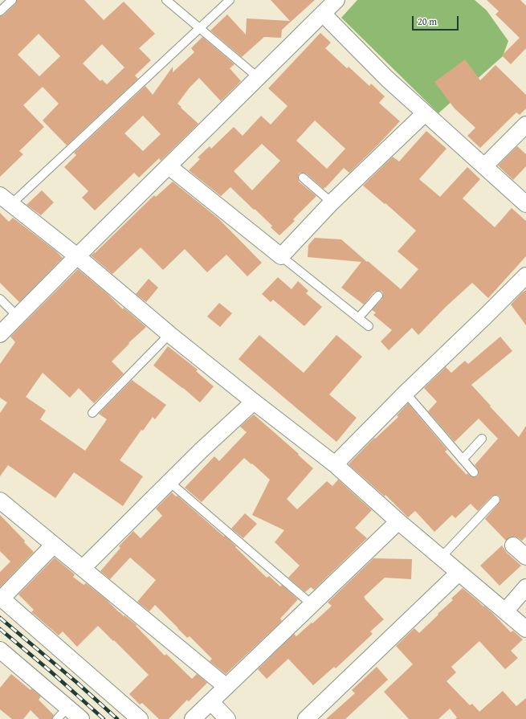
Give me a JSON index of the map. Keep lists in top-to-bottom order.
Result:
{
  "scale_bar": "20 m"
}
